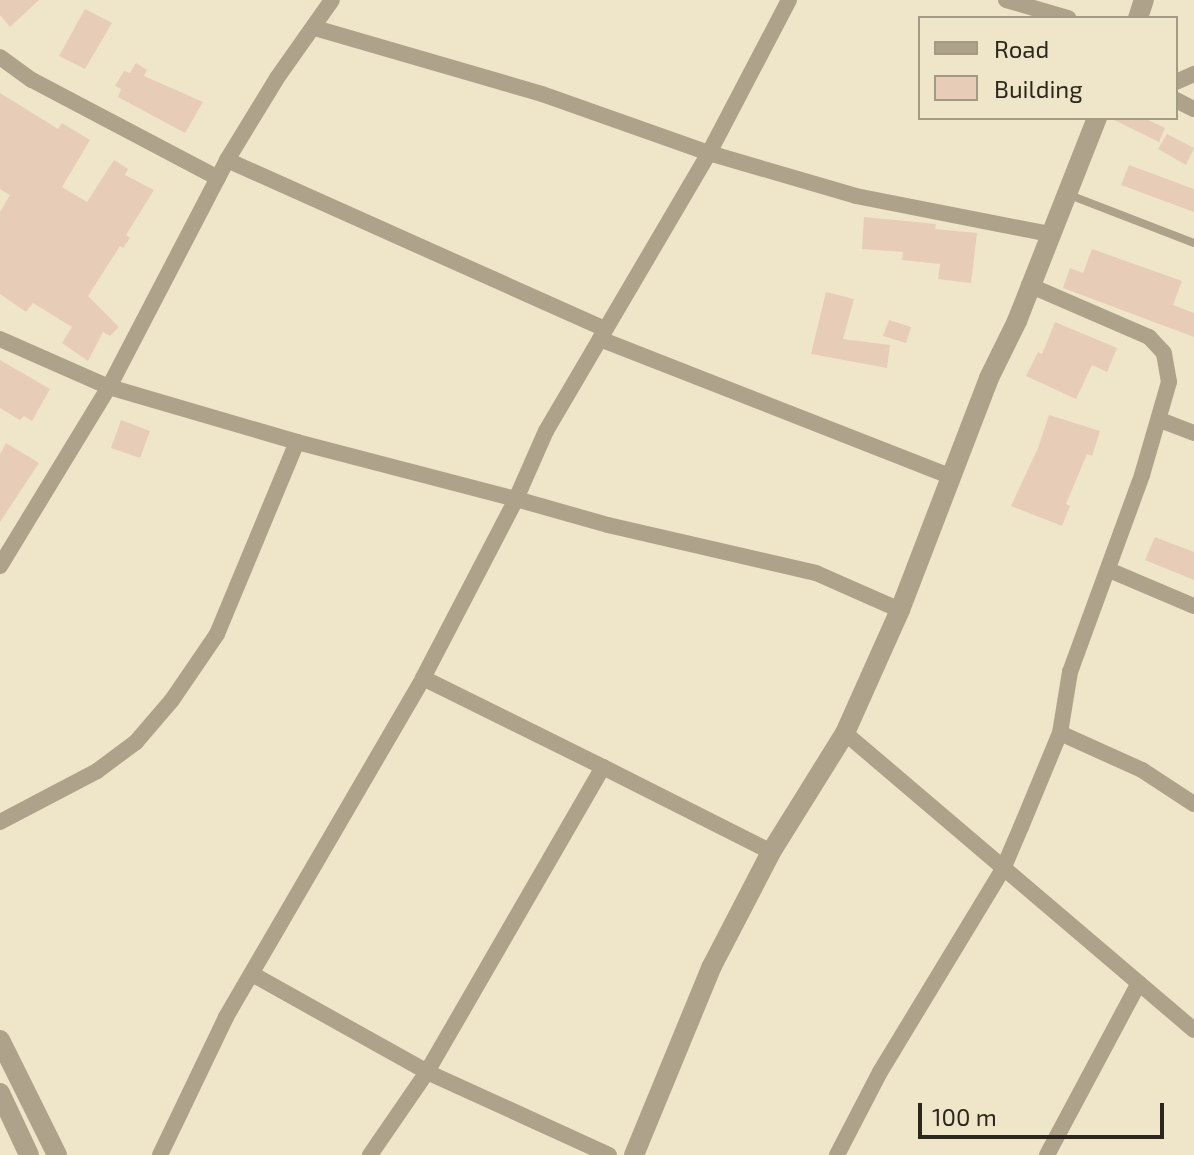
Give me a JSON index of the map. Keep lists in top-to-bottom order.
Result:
{
  "legend": ["Road", "Building"],
  "scale_bar": "100 m"
}
